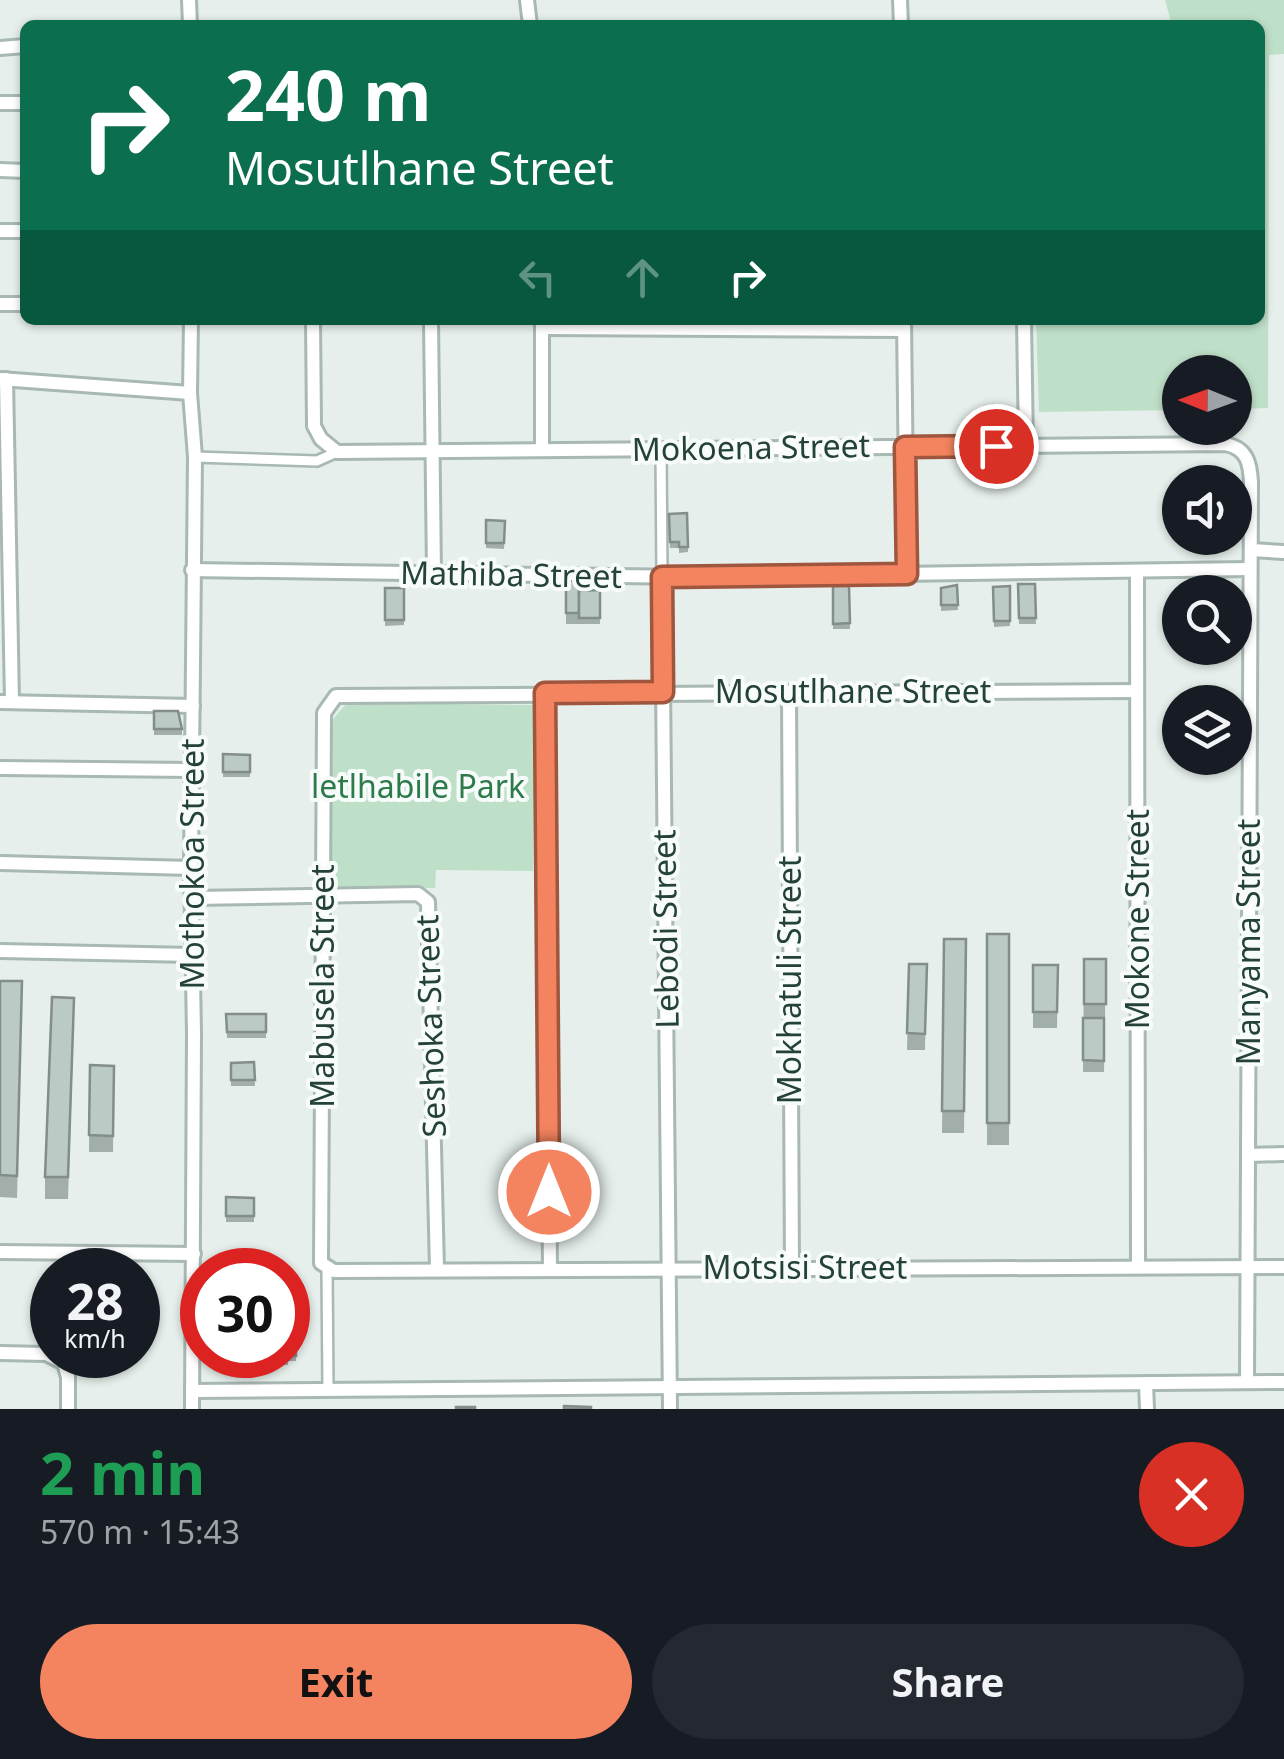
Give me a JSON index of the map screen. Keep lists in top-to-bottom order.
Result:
{
  "streets": {
    "street": [
      "Mokoena Street",
      "Mathiba Street",
      "Mosutlhane Street",
      "Mothokoa Street",
      "Mokone Street",
      "Lebodi Street",
      "Manyama Street",
      "Mokhatuli Street",
      "Mabusela Street",
      "Seshoka Street",
      "Motsisi Street"
    ]
  },
  "crossings": [
    ["Mokoena Street", "Lebodi Street"],
    ["Mathiba Street", "Mothokoa Street"],
    ["Mathiba Street", "Mokone Street"],
    ["Mathiba Street", "Lebodi Street"],
    ["Mathiba Street", "Manyama Street"],
    ["Mosutlhane Street", "Mokone Street"],
    ["Mosutlhane Street", "Lebodi Street"],
    ["Mosutlhane Street", "Mokhatuli Street"],
    ["Mosutlhane Street", "Mabusela Street"],
    ["Mothokoa Street", "Seshoka Street"],
    ["Mokone Street", "Motsisi Street"],
    ["Lebodi Street", "Motsisi Street"],
    ["Manyama Street", "Motsisi Street"],
    ["Mokhatuli Street", "Motsisi Street"],
    ["Mabusela Street", "Seshoka Street"],
    ["Mabusela Street", "Motsisi Street"],
    ["Seshoka Street", "Motsisi Street"]
  ],
  "parks": ["letlhabile Park"],
  "north": "left",
  "page": {
    "turn": ["240 m", "Mosutlhane Street"],
    "speed": "28 km/h",
    "limit": "30",
    "heading": ["2 min", "570 m · 15:43"],
    "buttons": ["Exit", "Share"]
  }
}
